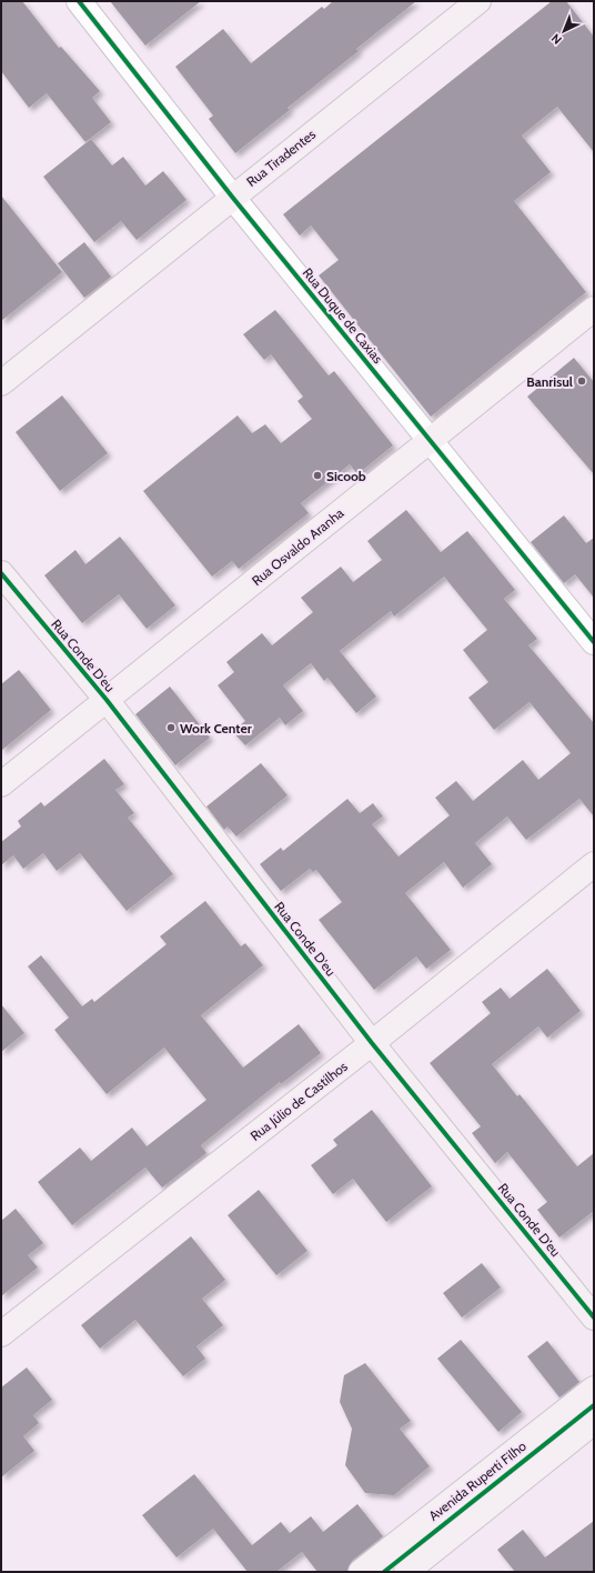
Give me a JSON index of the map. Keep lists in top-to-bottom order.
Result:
{
  "streets": {
    "main road": [
      "Rua Tiradentes",
      "Rua Osvaldo Aranha",
      "Rua Conde D'eu",
      "Rua Júlio de Castilhos",
      "Avenida Ruperti Filho"
    ],
    "street": ["Rua Duque de Caxias"]
  },
  "crossings": [
    ["Rua Tiradentes", "Rua Duque de Caxias"],
    ["Rua Duque de Caxias", "Rua Osvaldo Aranha"],
    ["Rua Osvaldo Aranha", "Rua Conde D'eu"],
    ["Rua Conde D'eu", "Rua Júlio de Castilhos"]
  ],
  "places": ["Banrisul", "Sicoob", "Work Center"],
  "north": "bottom left"
}
